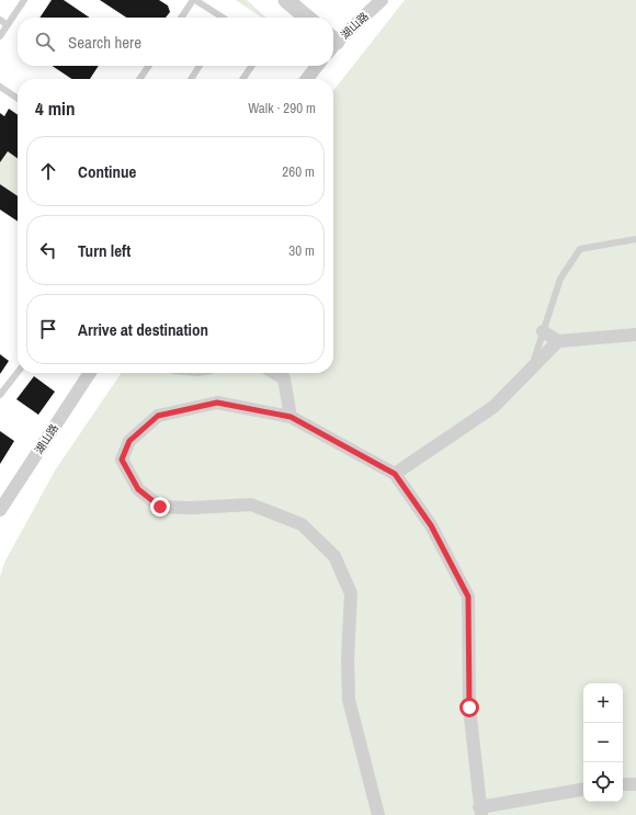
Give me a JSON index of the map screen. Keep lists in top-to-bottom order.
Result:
{
  "streets": {
    "street": ["湖山路"]
  },
  "page": {
    "search": "Search here",
    "heading": ["4 min", "Walk · 290 m"],
    "list": [
      ["Continue", "260 m"],
      ["Turn left", "30 m"],
      "Arrive at destination"
    ],
    "map_buttons": ["+", "−"]
  }
}
